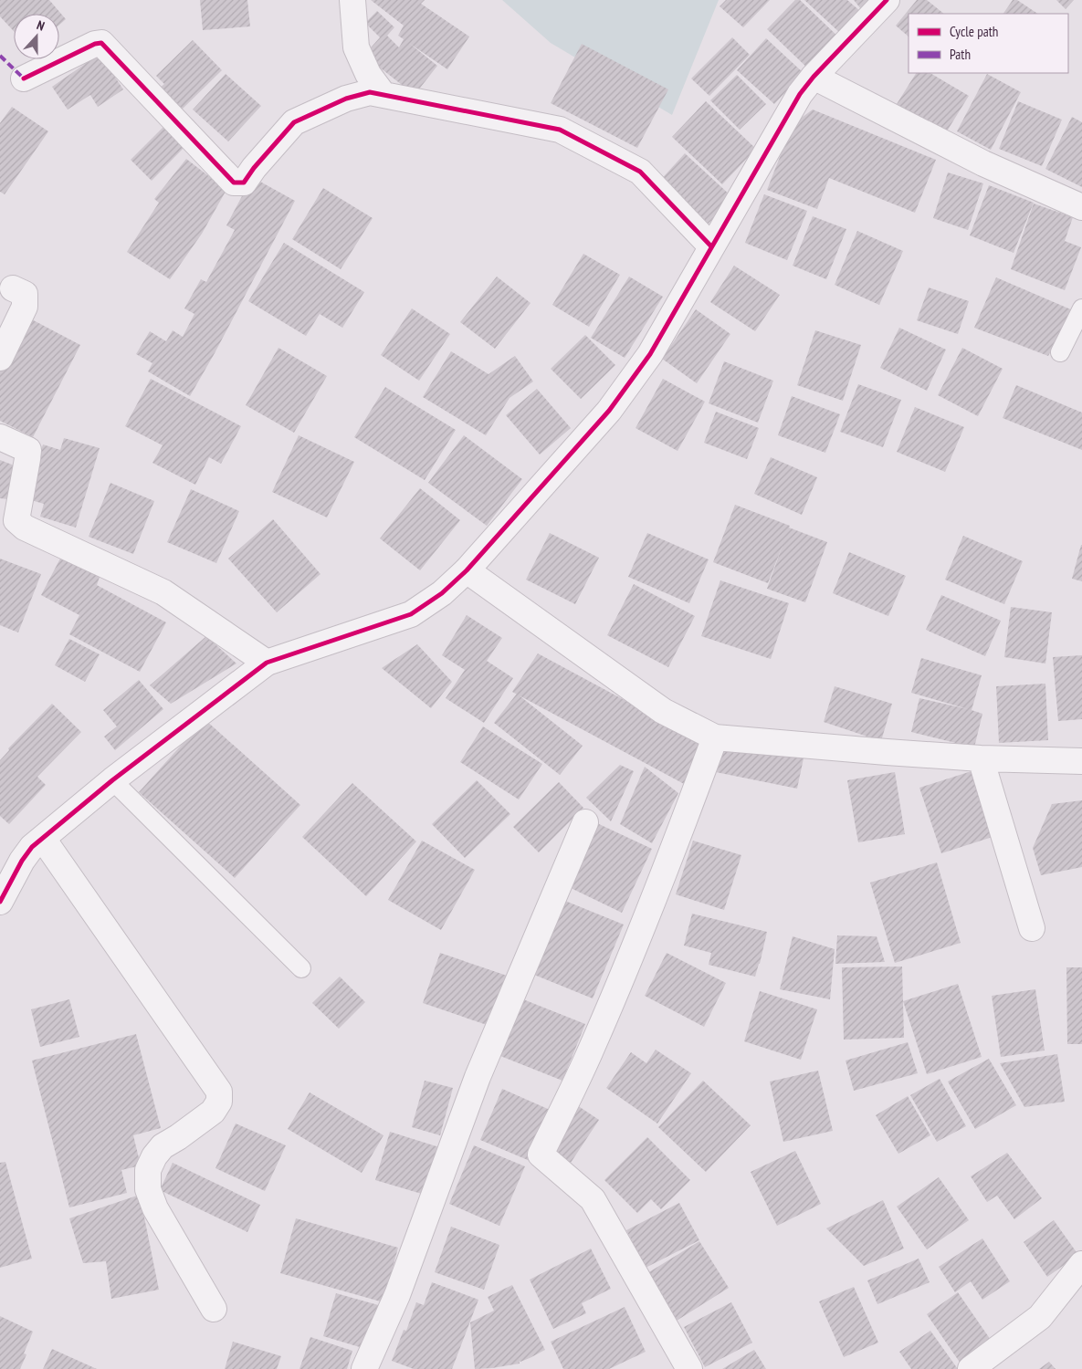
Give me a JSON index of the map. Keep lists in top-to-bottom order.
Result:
{
  "legend": ["Cycle path", "Path"],
  "north": "top"
}
